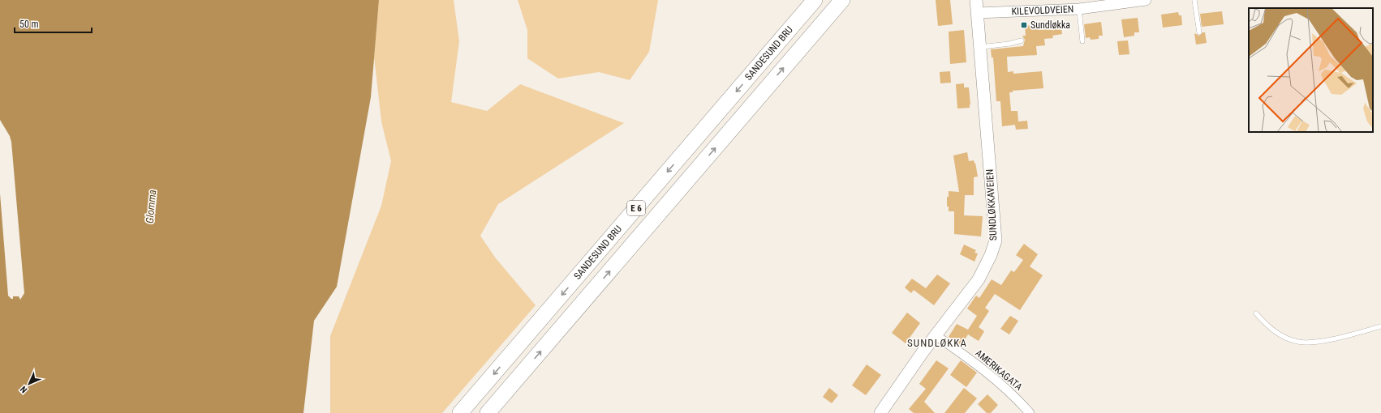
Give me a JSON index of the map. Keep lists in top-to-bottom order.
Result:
{
  "streets": {
    "highway": ["SANDESUND BRU", "E 6"],
    "main road": ["SUNDLØKKAVEIEN"],
    "street": ["KILEVOLDVEIEN", "AMERIKAGATA"]
  },
  "crossings": [
    ["KILEVOLDVEIEN", "SUNDLØKKAVEIEN"],
    ["SUNDLØKKAVEIEN", "AMERIKAGATA"]
  ],
  "districts": ["SUNDLØKKA"],
  "water": ["Glomma"],
  "places": {
    "transit": ["Sundløkka"]
  },
  "scale_bar": "50 m",
  "north": "bottom left"
}
